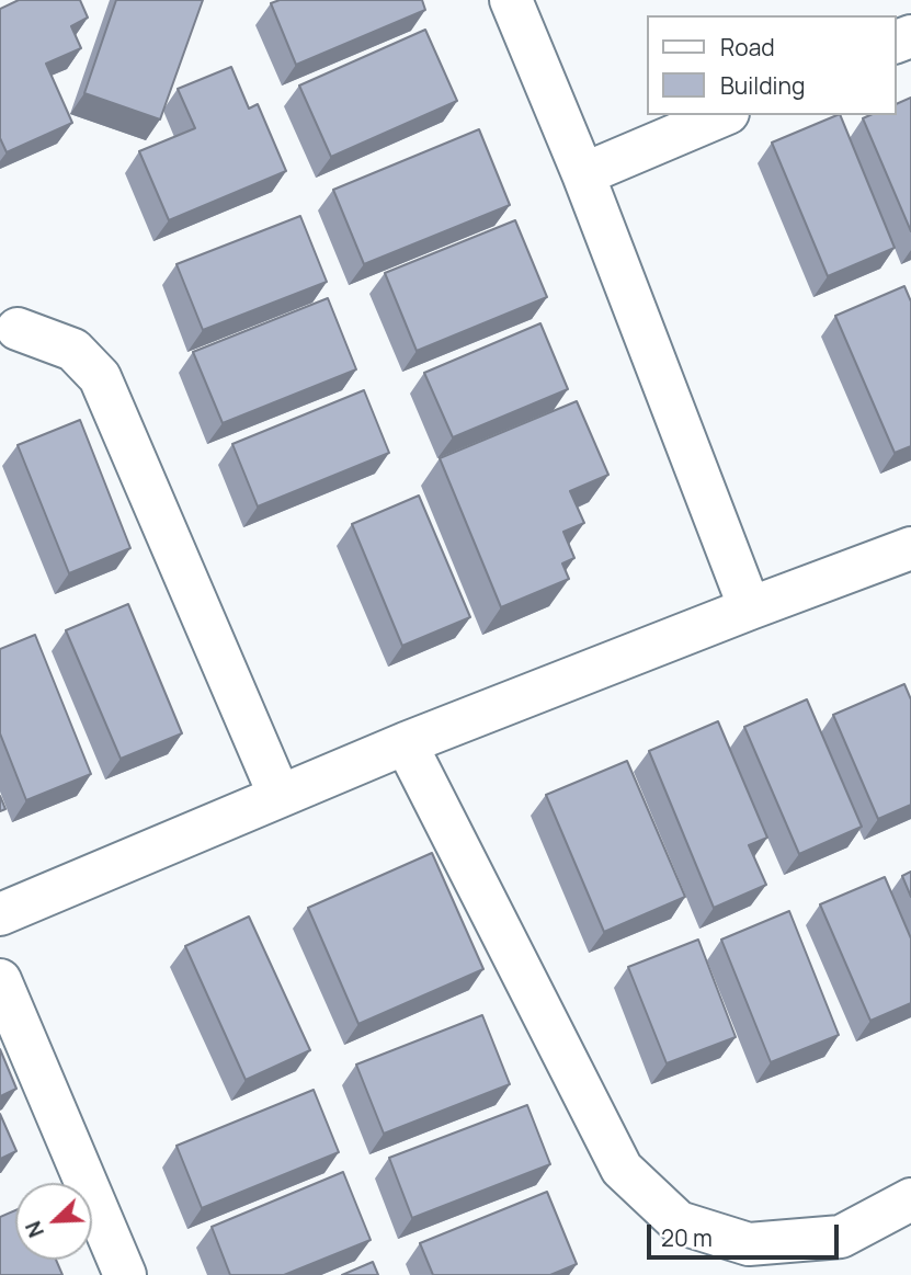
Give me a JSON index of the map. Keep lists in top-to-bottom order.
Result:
{
  "legend": ["Road", "Building"],
  "scale_bar": "20 m",
  "north": "bottom left"
}
